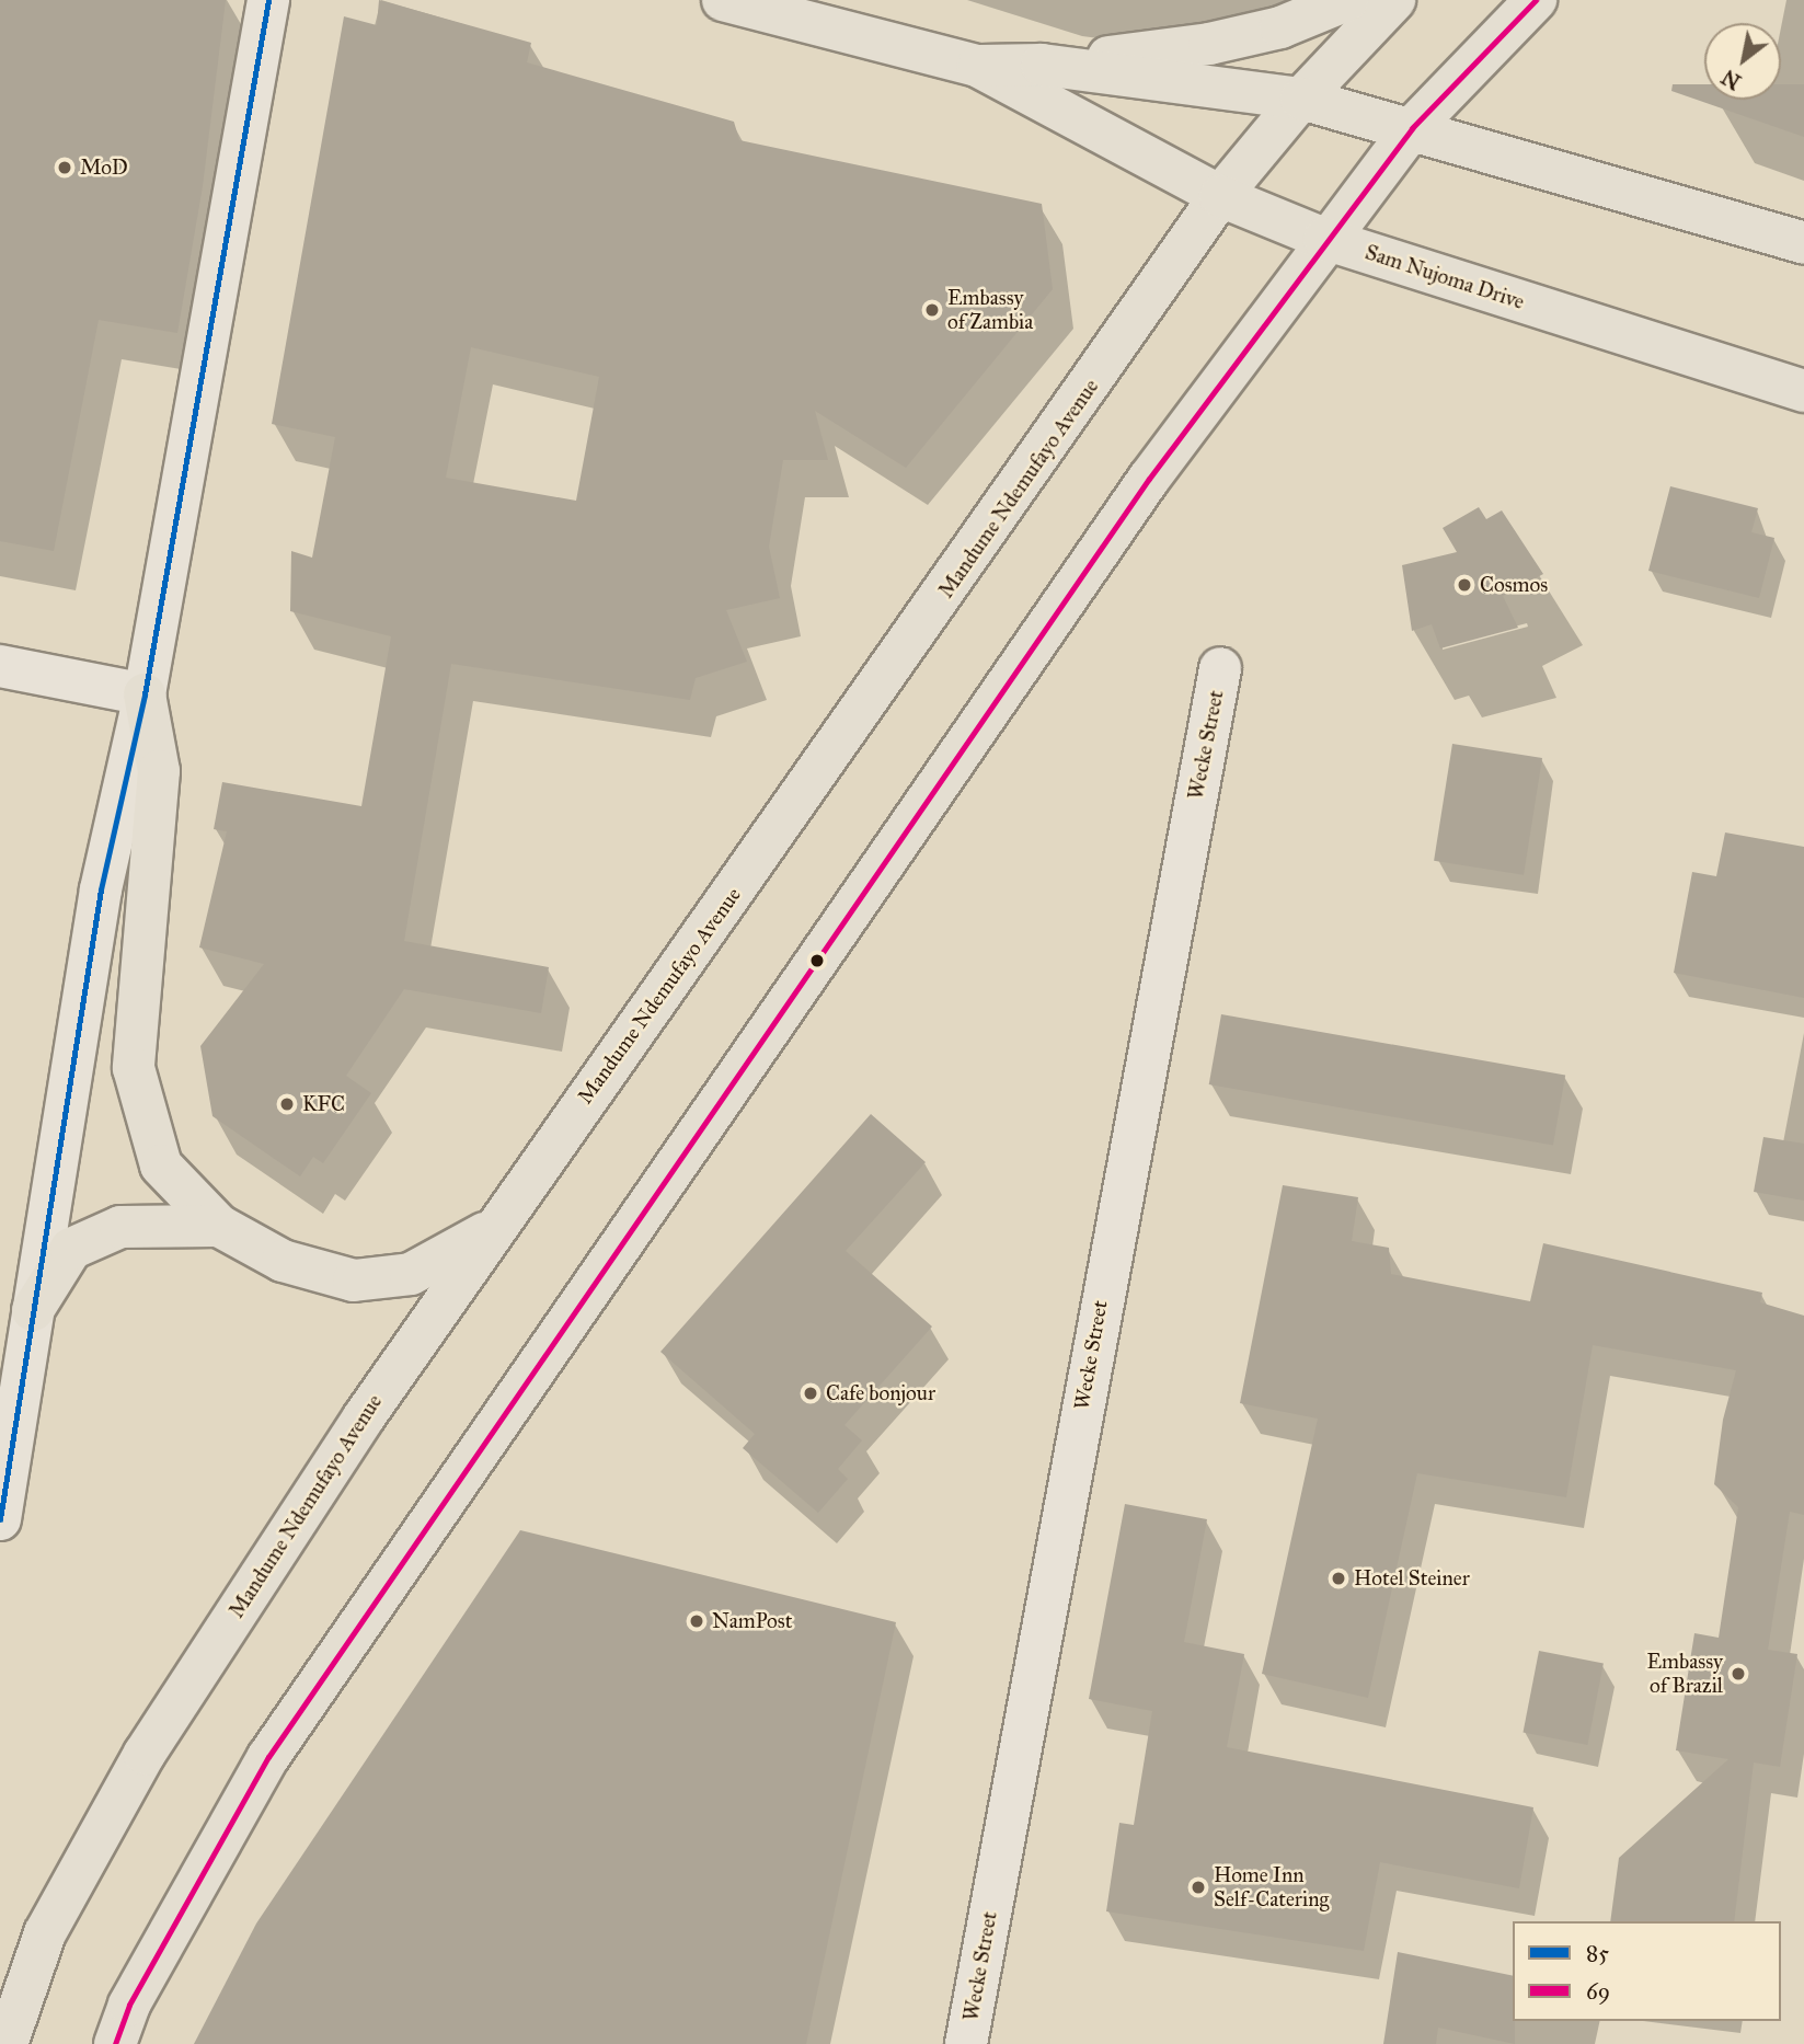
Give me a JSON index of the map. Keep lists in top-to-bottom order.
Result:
{
  "streets": {
    "main road": ["Sam Nujoma Drive", "Mandume Ndemufayo Avenue"],
    "street": ["Wecke Street"]
  },
  "crossings": [
    ["Sam Nujoma Drive", "Mandume Ndemufayo Avenue"]
  ],
  "places": [
    "MoD",
    "Embassy of Zambia",
    "Cosmos",
    "KFC",
    "Cafe bonjour",
    "Hotel Steiner",
    "NamPost",
    "Embassy of Brazil",
    "Home Inn Self-Catering"
  ],
  "lines": ["transit line 85", "transit line 69"],
  "legend": ["85", "69"],
  "north": "bottom left"
}
